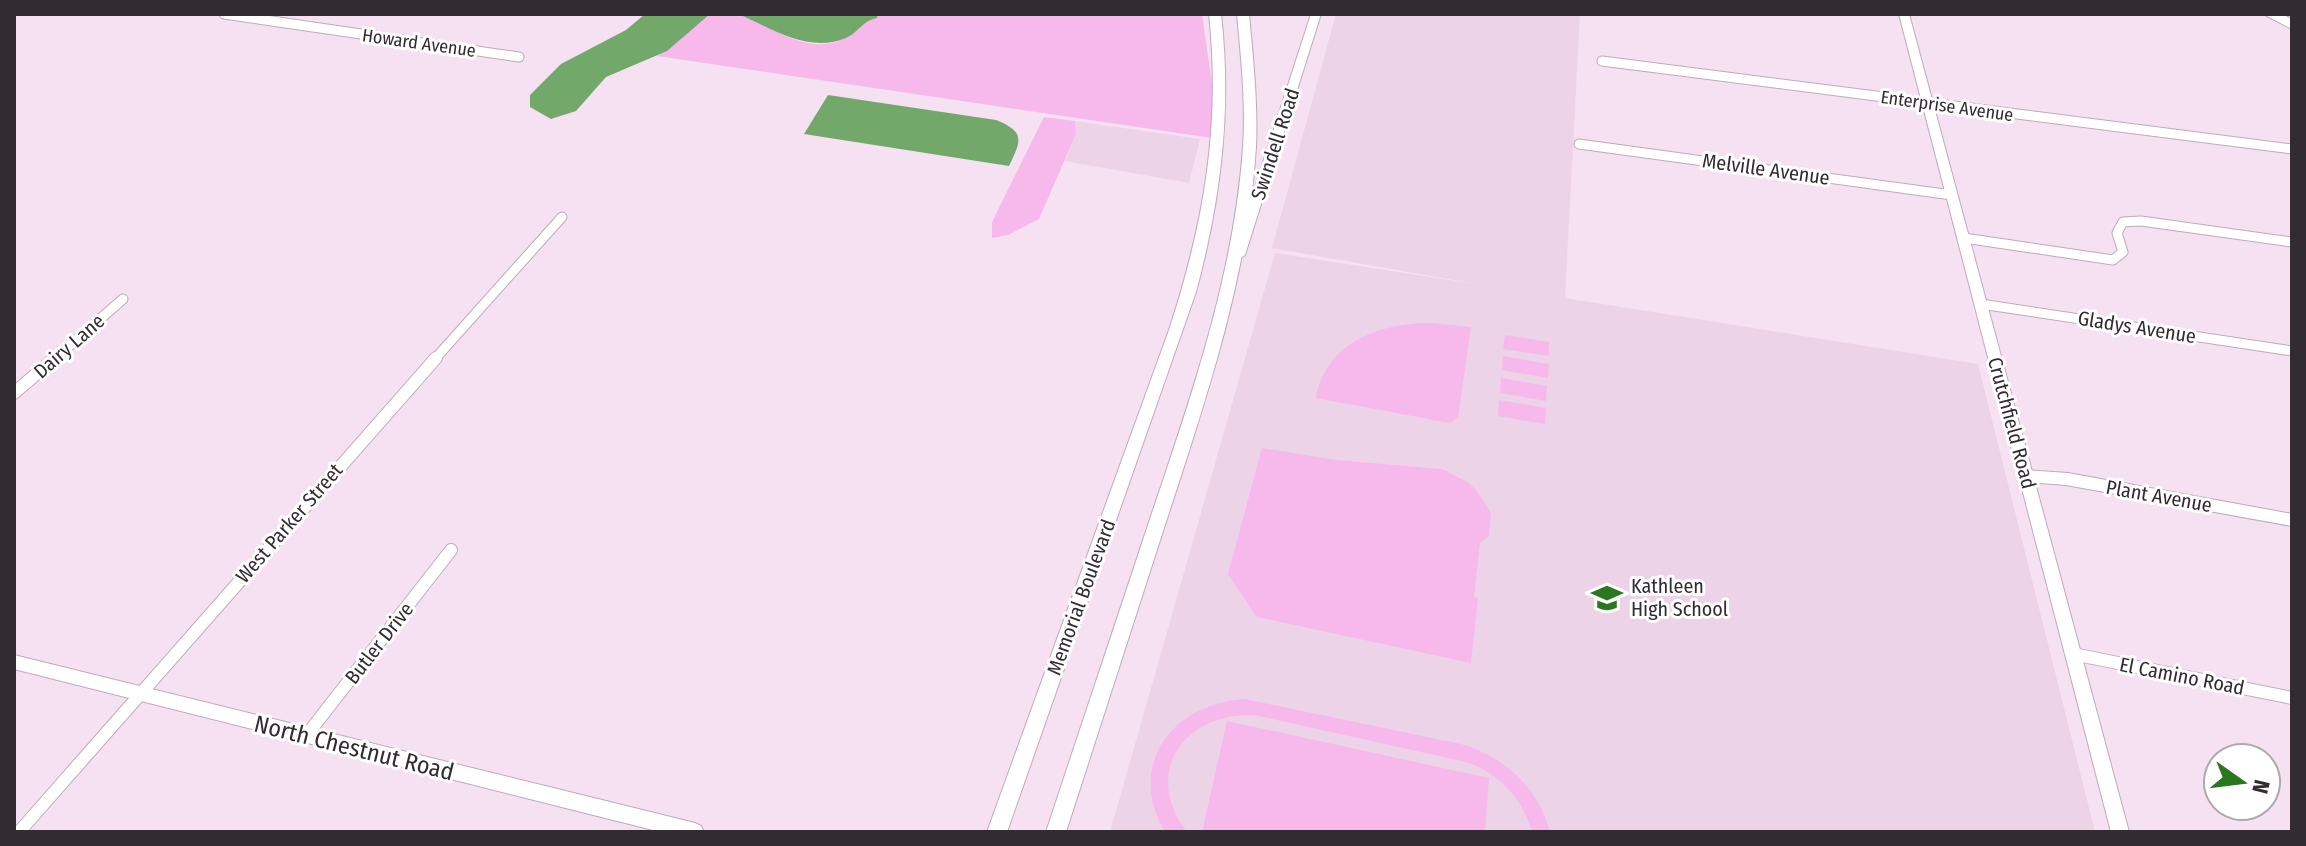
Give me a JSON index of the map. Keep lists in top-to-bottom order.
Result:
{
  "streets": {
    "main road": ["Memorial Boulevard"],
    "street": [
      "Howard Avenue",
      "Enterprise Avenue",
      "Swindell Road",
      "Melville Avenue",
      "Gladys Avenue",
      "Dairy Lane",
      "Crutchfield Road",
      "Plant Avenue",
      "West Parker Street",
      "Butler Drive",
      "El Camino Road",
      "North Chestnut Road"
    ]
  },
  "crossings": [
    ["Enterprise Avenue", "Crutchfield Road"],
    ["Melville Avenue", "Crutchfield Road"],
    ["Gladys Avenue", "Crutchfield Road"],
    ["Crutchfield Road", "Plant Avenue"],
    ["Crutchfield Road", "El Camino Road"],
    ["West Parker Street", "North Chestnut Road"],
    ["Butler Drive", "North Chestnut Road"]
  ],
  "places": {
    "school or university": ["Kathleen High School"]
  },
  "north": "right"
}
